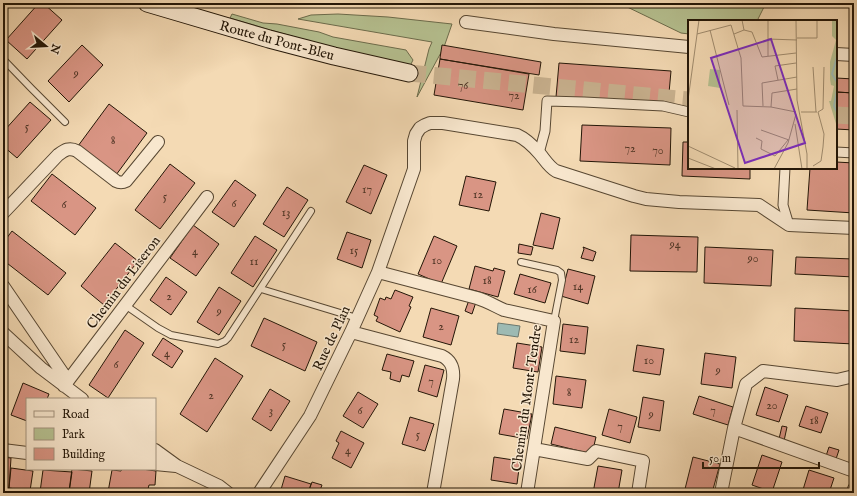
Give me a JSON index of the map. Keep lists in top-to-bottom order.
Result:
{
  "streets": {
    "main road": ["Route du Pont-Bleu"],
    "street": ["Chemin du Liseron", "Rue de Plan", "Chemin du Mont-Tendre"]
  },
  "crossings": [
    ["Rue de Plan", "Chemin du Mont-Tendre"]
  ],
  "house_numbers": [
    "9",
    "76",
    "72",
    "5",
    "8",
    "72",
    "70",
    "17",
    "12",
    "5",
    "6",
    "6",
    "13",
    "94",
    "15",
    "4",
    "90",
    "10",
    "11",
    "18",
    "14",
    "16",
    "2",
    "9",
    "2",
    "12",
    "5",
    "4",
    "10",
    "6",
    "9",
    "7",
    "8",
    "2",
    "20",
    "3",
    "6",
    "7",
    "9",
    "18",
    "7",
    "5",
    "4"
  ],
  "legend": ["Road", "Park", "Building"],
  "scale_bar": "50 m",
  "north": "right"
}
